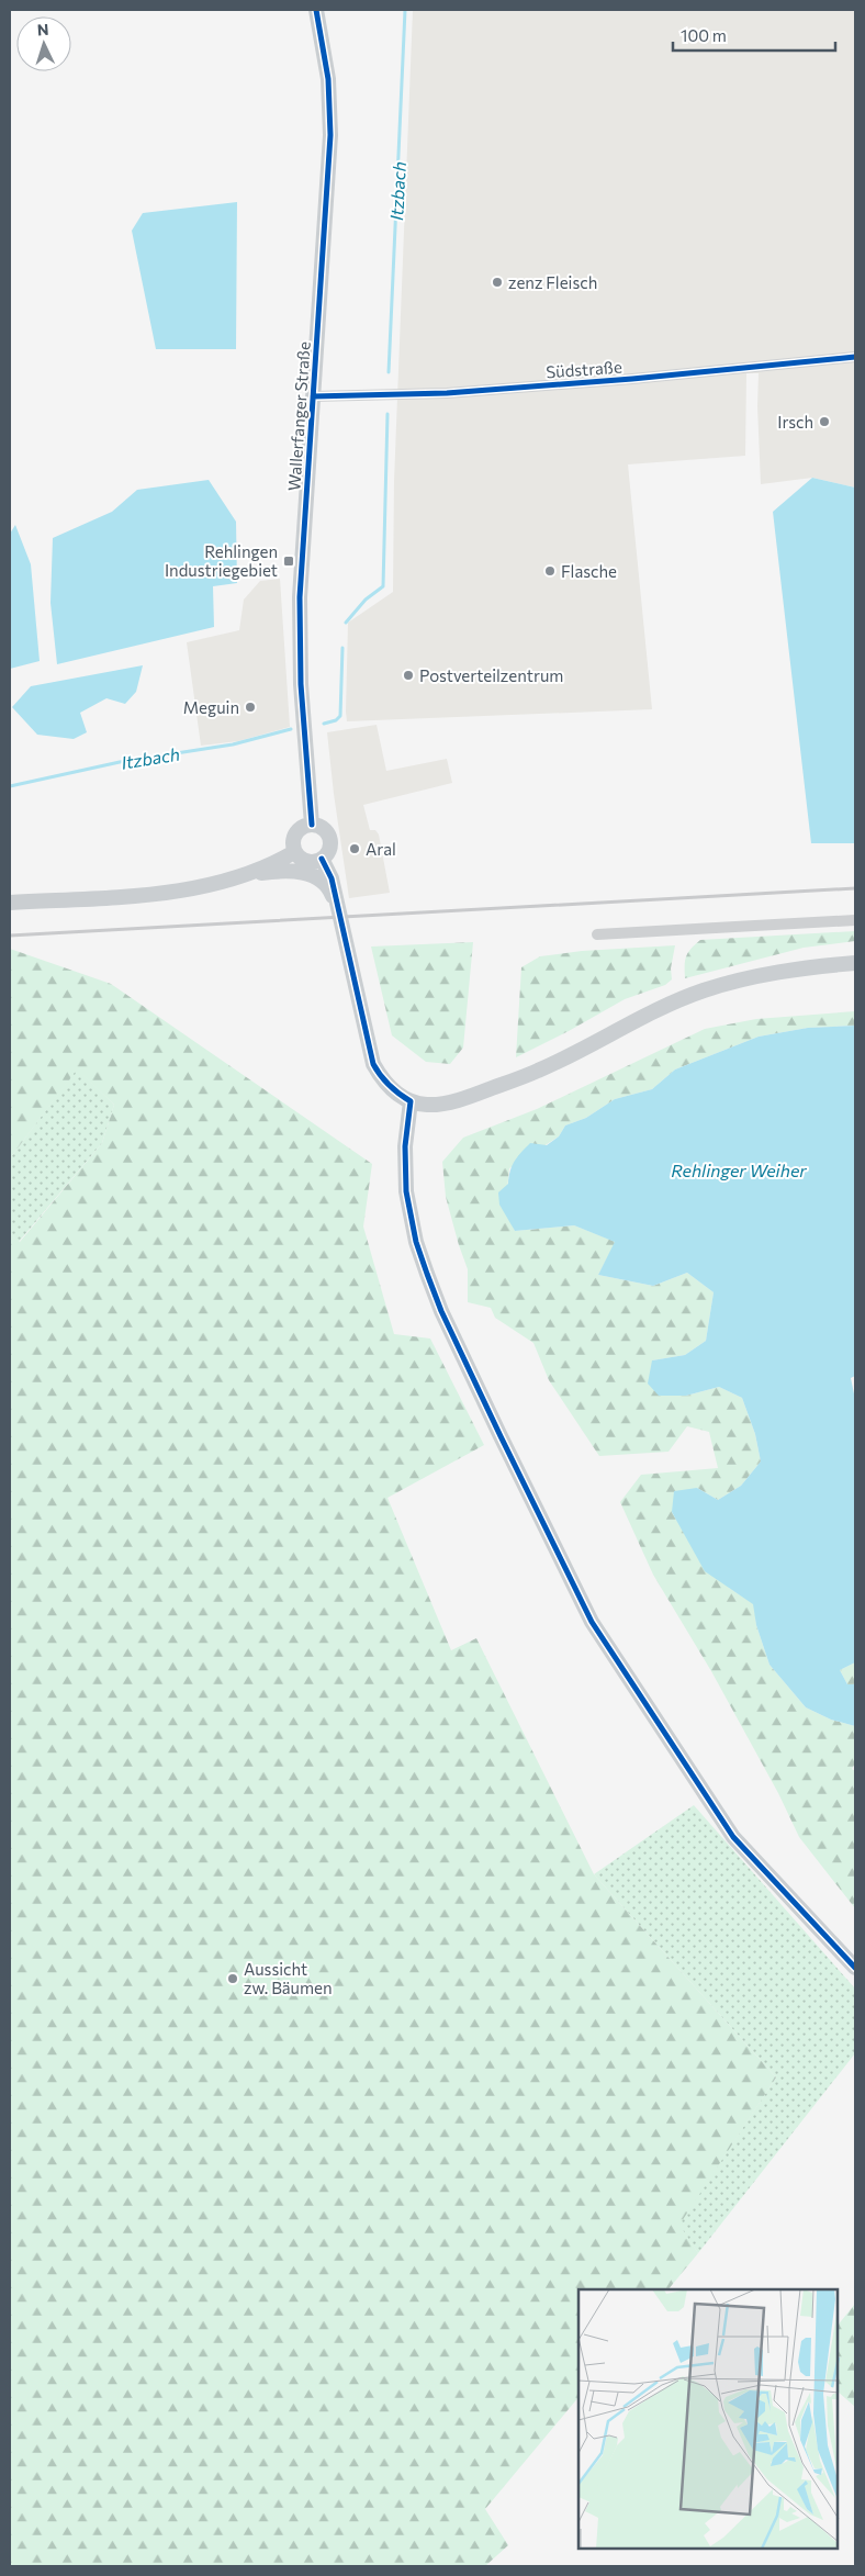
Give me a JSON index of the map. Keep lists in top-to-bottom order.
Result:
{
  "streets": {
    "main road": ["Wallerfanger Straße"],
    "street": ["Südstraße"]
  },
  "crossings": [
    ["Südstraße", "Wallerfanger Straße"]
  ],
  "water": ["Itzbach", "Rehlinger Weiher"],
  "places": {
    "other": [
      "zenz Fleisch",
      "Irsch",
      "Flasche",
      "Postverteilzentrum",
      "Meguin",
      "Aral",
      "Aussicht zw. Bäumen"
    ],
    "transit": ["Rehlingen Industriegebiet"]
  },
  "scale_bar": "100 m",
  "north": "top"
}
